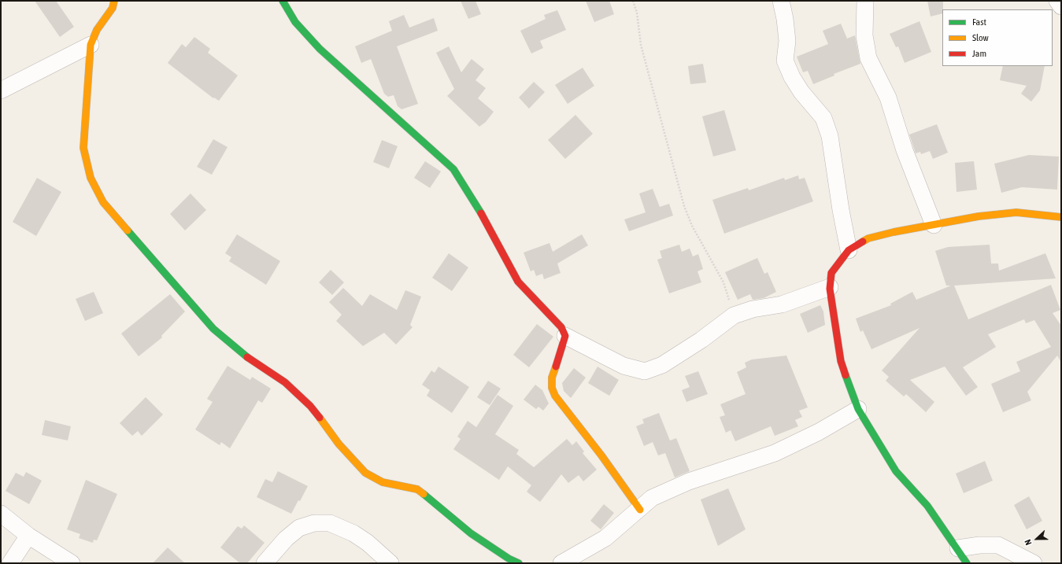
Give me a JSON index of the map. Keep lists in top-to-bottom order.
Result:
{
  "legend": ["Fast", "Slow", "Jam"],
  "north": "left"
}
